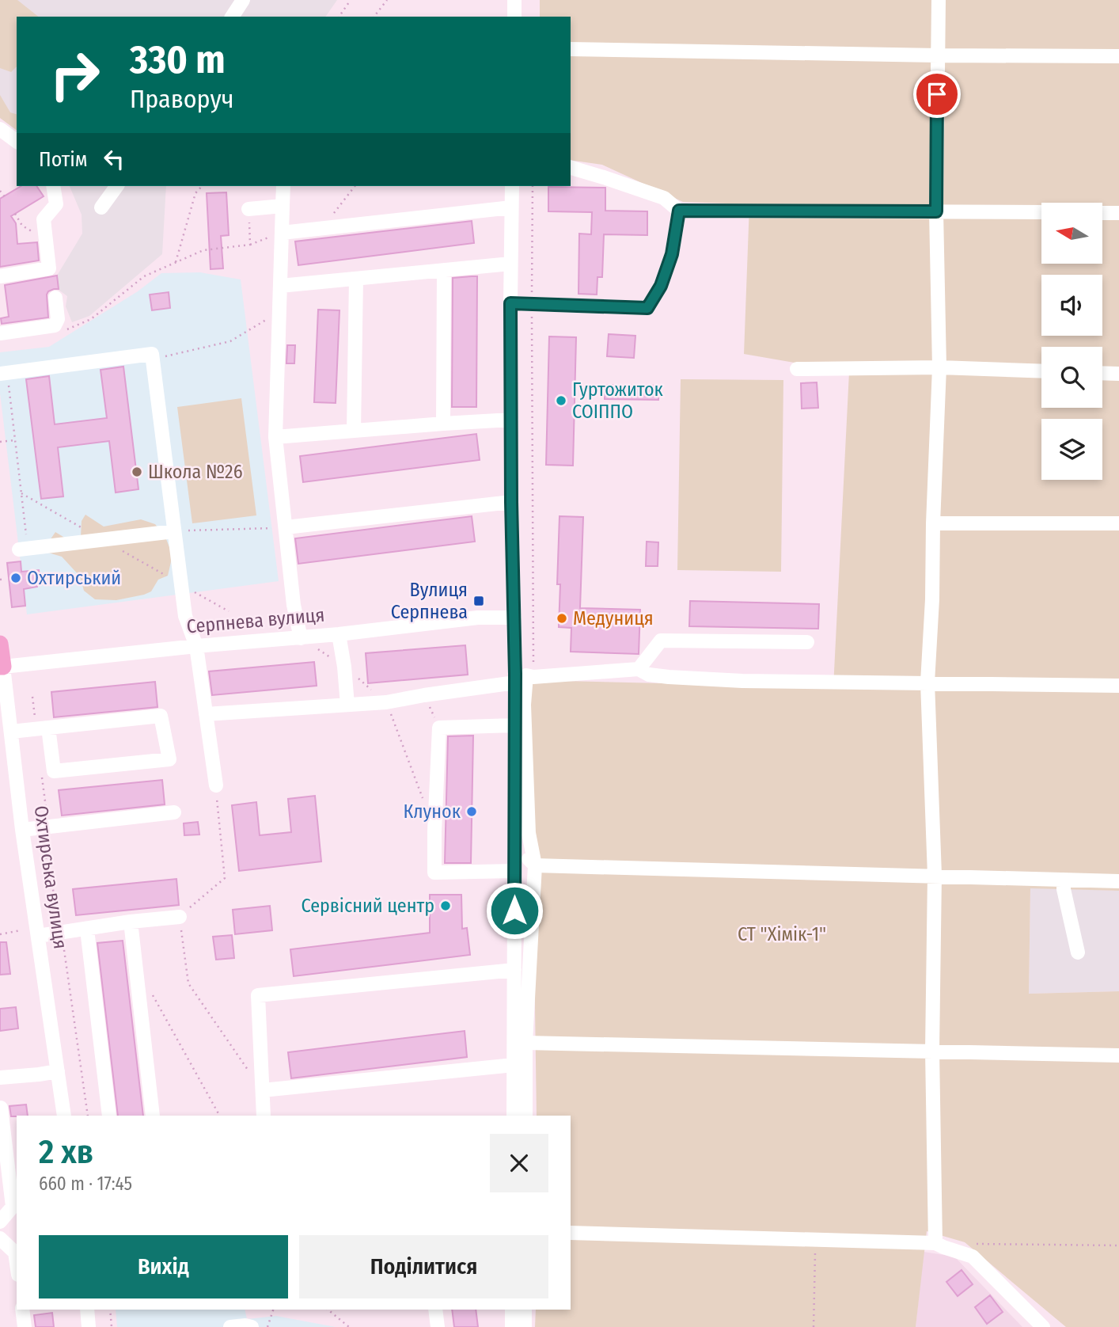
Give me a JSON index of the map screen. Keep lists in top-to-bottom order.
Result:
{
  "streets": {
    "main road": ["Охтирська вулиця"],
    "street": ["Серпнева вулиця"]
  },
  "crossings": [
    ["Серпнева вулиця", "Охтирська вулиця"]
  ],
  "parks": ["СТ \"Хімік-1\""],
  "places": {
    "other": [
      "Гуртожиток СОІППО",
      "Школа №26",
      "Охтирський",
      "Медуниця",
      "Клунок",
      "Сервісний центр"
    ],
    "transit": ["Вулиця Серпнева"]
  },
  "north": "left",
  "page": {
    "turn": ["330 m", "Праворуч"],
    "then": "Потім",
    "heading": ["2 хв", "660 m · 17:45"],
    "buttons": ["Вихід", "Поділитися"]
  }
}
